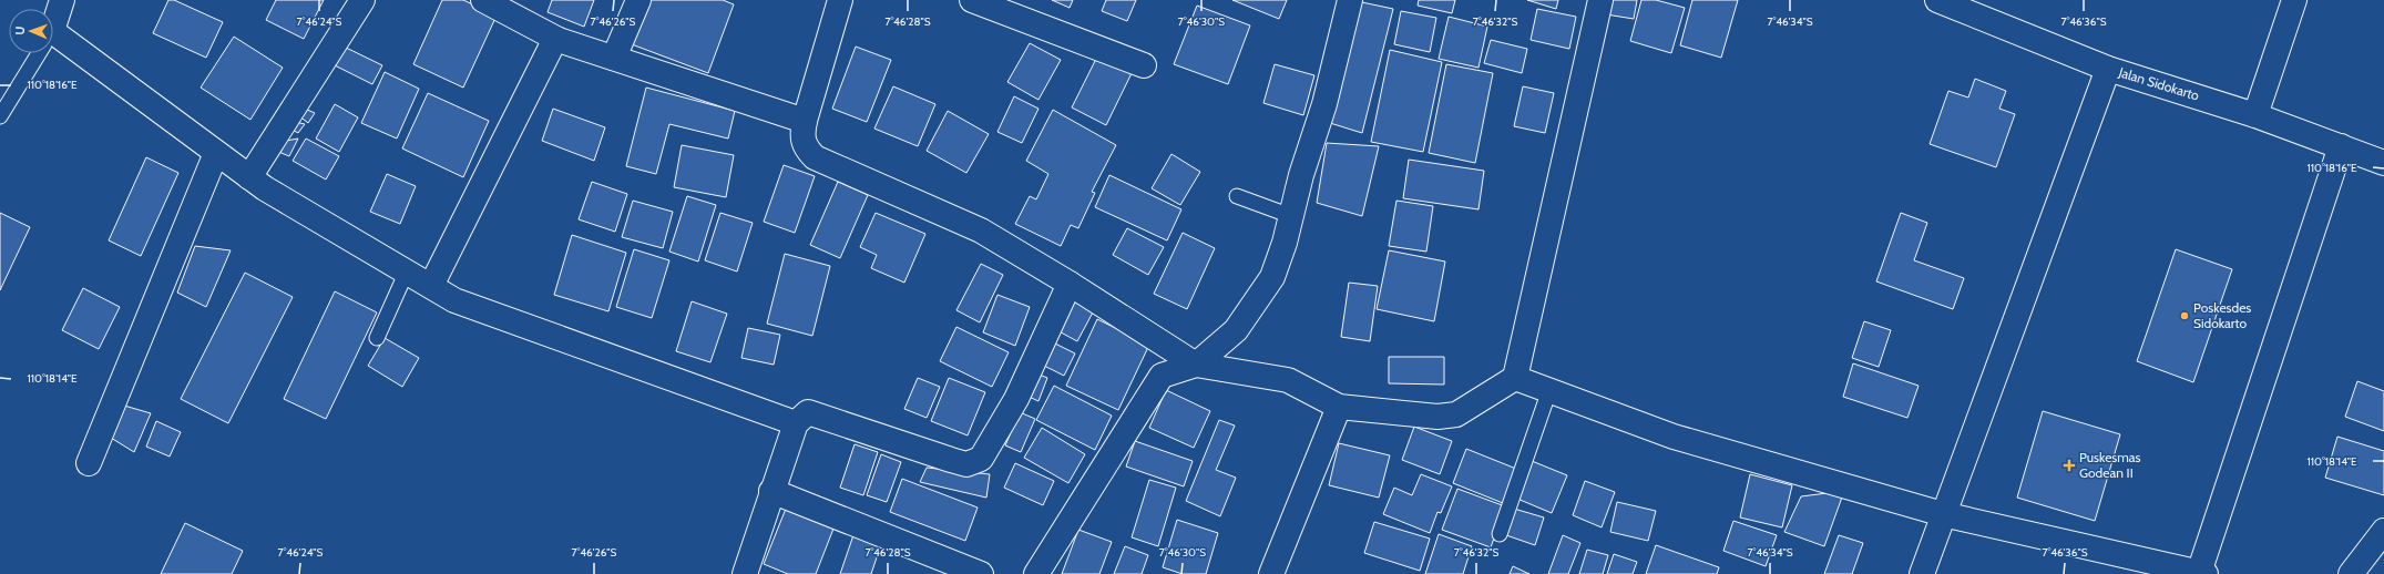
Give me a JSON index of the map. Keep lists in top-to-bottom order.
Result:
{
  "streets": {
    "street": ["Jalan Sidokarto"]
  },
  "places": {
    "other": ["Poskesdes Sidokarto"],
    "health": ["Puskesmas Godean II"]
  },
  "north": "left",
  "coordinates": [
    "7°46'24\"S",
    "7°46'26\"S",
    "7°46'28\"S",
    "7°46'30\"S",
    "7°46'32\"S",
    "7°46'34\"S",
    "7°46'36\"S",
    "110°18'16\"E",
    "110°18'14\"E"
  ]
}
